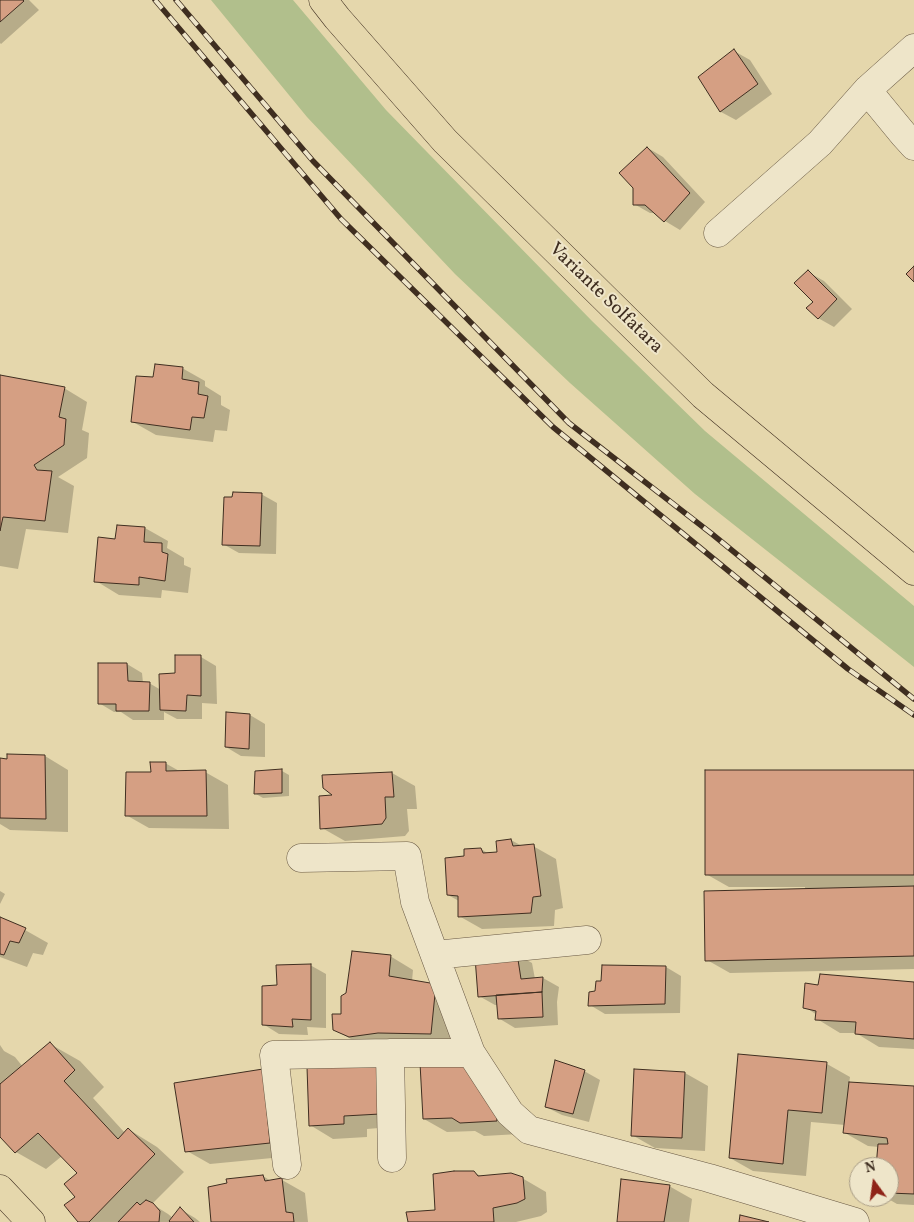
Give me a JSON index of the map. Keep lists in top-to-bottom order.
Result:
{
  "streets": {
    "main road": ["Variante Solfatara"]
  },
  "north": "top"
}
